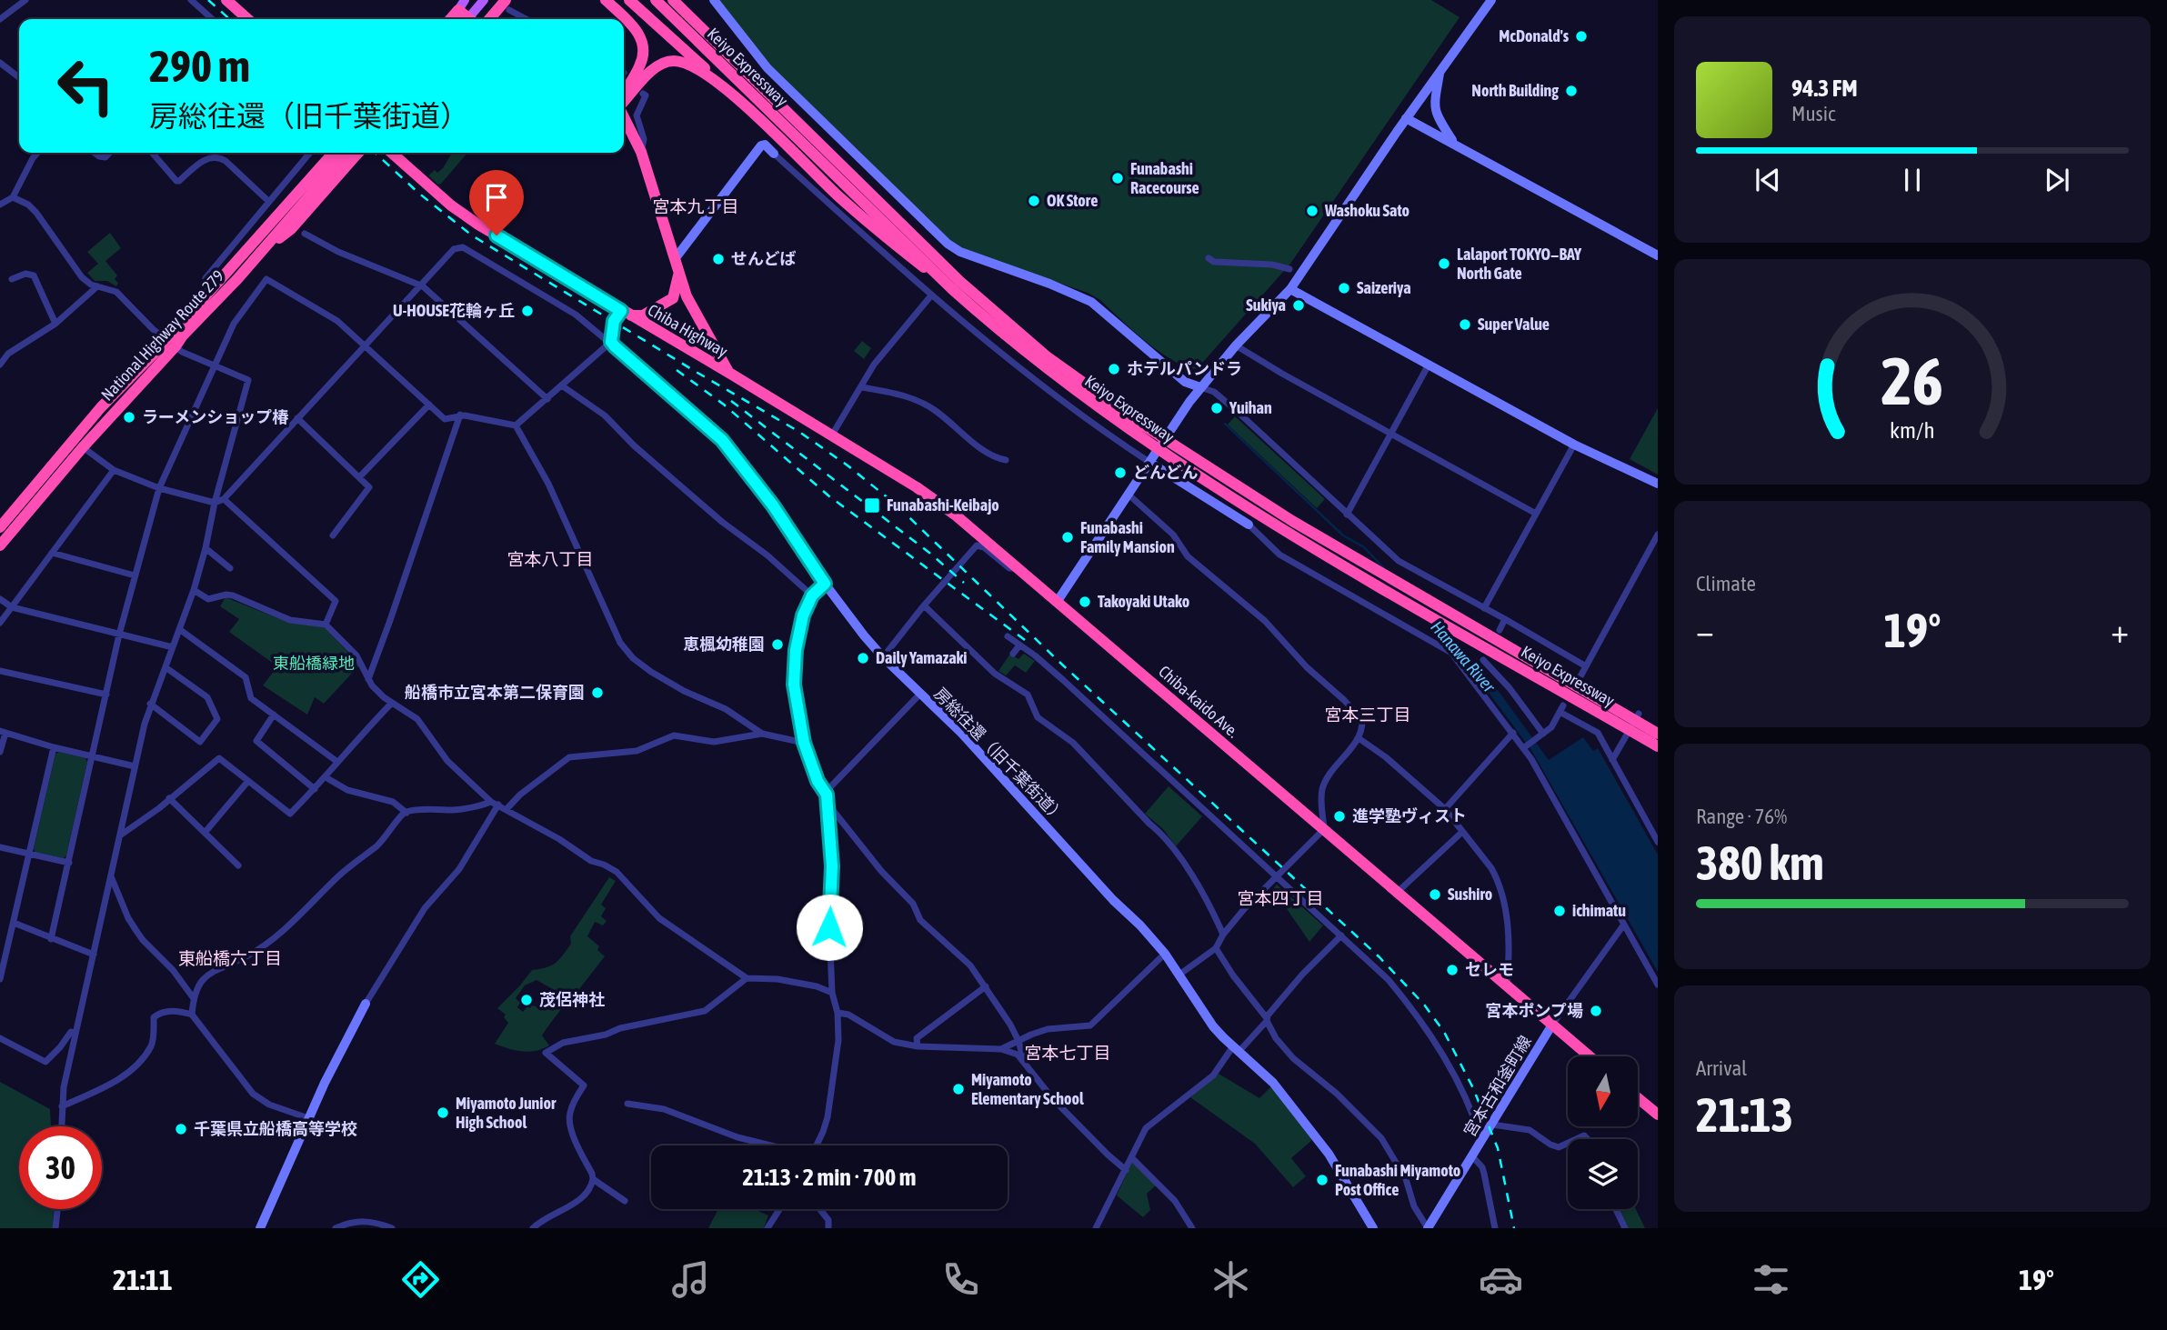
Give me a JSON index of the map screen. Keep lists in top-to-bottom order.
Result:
{
  "streets": {
    "highway": [
      "Keiyo Expressway",
      "Chiba Highway",
      "National Highway Route 279",
      "Chiba-kaido Ave."
    ],
    "street": ["房総往還（旧千葉街道）", "宮本古和釜町線"]
  },
  "crossings": [
    ["Chiba Highway", "Chiba-kaido Ave."],
    ["Chiba-kaido Ave.", "宮本古和釜町線"]
  ],
  "districts": [
    "宮本九丁目",
    "宮本八丁目",
    "宮本三丁目",
    "宮本四丁目",
    "東船橋六丁目",
    "宮本七丁目"
  ],
  "water": ["Hanawa River"],
  "parks": ["東船橋緑地"],
  "places": {
    "other": [
      "McDonald's",
      "North Building",
      "Funabashi Racecourse",
      "OK Store",
      "Washoku Sato",
      "せんどば",
      "Lalaport TOKYO−BAY North Gate",
      "Saizeriya",
      "Sukiya",
      "U-HOUSE花輪ヶ丘",
      "Super Value",
      "ホテルパンドラ",
      "Yuihan",
      "ラーメンショップ椿",
      "どんどん",
      "Funabashi Family Mansion",
      "Takoyaki Utako",
      "恵楓幼稚園",
      "Daily Yamazaki",
      "船橋市立宮本第二保育園",
      "進学塾ヴィスト",
      "Sushiro",
      "ichimatu",
      "セレモ",
      "茂侶神社",
      "宮本ポンプ場",
      "Miyamoto Elementary School",
      "Miyamoto Junior High School",
      "千葉県立船橋高等学校",
      "Funabashi Miyamoto Post Office"
    ],
    "transit": ["Funabashi-Keibajo"]
  },
  "north": "bottom",
  "page": {
    "turn": ["290 m", "房総往還（旧千葉街道）"],
    "song": ["94.3 FM", "Music"],
    "tile": [
      "Climate",
      ["Range · 76%", "380 km"],
      ["Arrival", "21:13"]
    ],
    "heat": ["−", "19°", "+"],
    "limit": "30",
    "trip": "21:13 · 2 min · 700 m",
    "tabs": ["21:11", "19°"],
    "gauge": ["26", "km/h"]
  }
}
